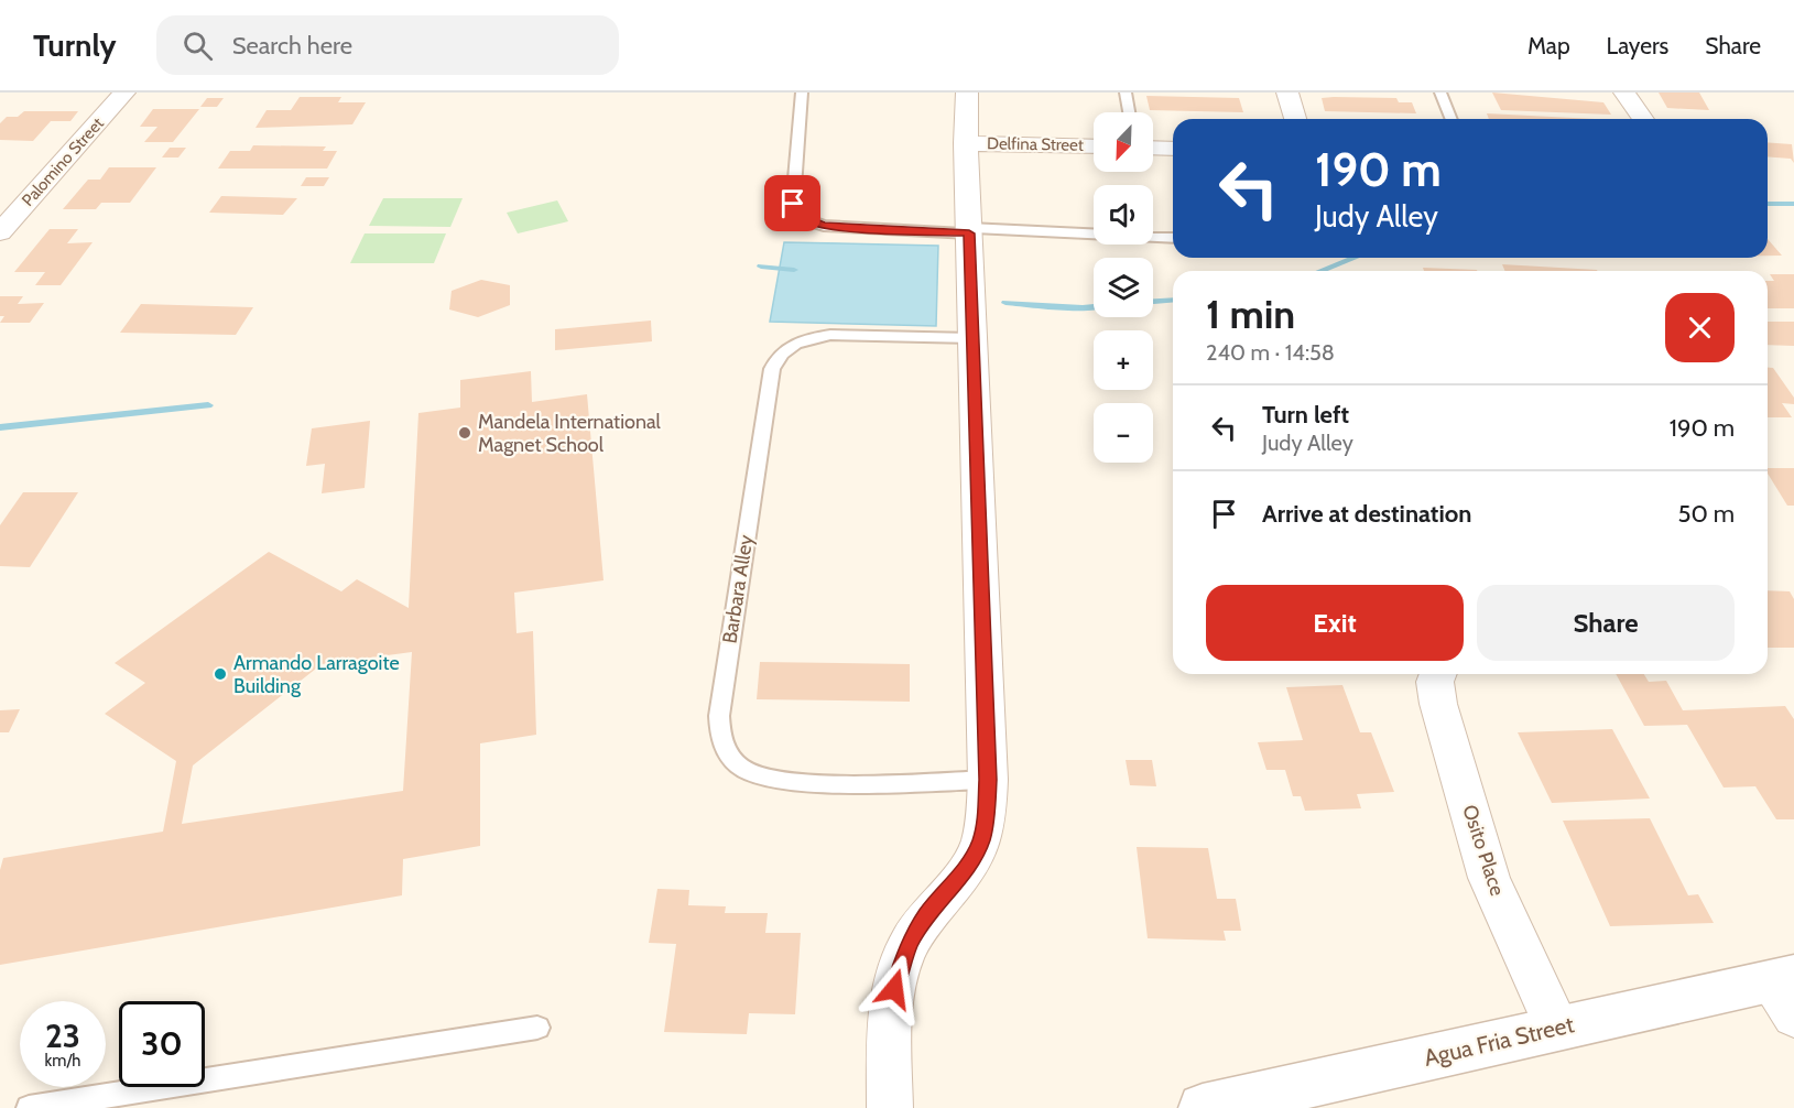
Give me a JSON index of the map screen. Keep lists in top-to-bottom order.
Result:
{
  "streets": {
    "street": [
      "Delfina Street",
      "Palomino Street",
      "Osito Place",
      "Agua Fria Street"
    ],
    "lane": ["Barbara Alley"]
  },
  "crossings": [
    ["Osito Place", "Agua Fria Street"]
  ],
  "places": ["Mandela International Magnet School", "Armando Larragoite Building"],
  "north": "bottom left",
  "page": {
    "header": "Turnly",
    "search": "Search here",
    "nav": ["Map", "Layers", "Share"],
    "map_buttons": ["+", "−"],
    "turn": ["190 m", "Judy Alley"],
    "heading": ["1 min", "240 m · 14:58"],
    "list": [
      {
        "name": "Turn left",
        "note": "Judy Alley",
        "value": "190 m"
      },
      {
        "name": "Arrive at destination",
        "value": "50 m"
      }
    ],
    "buttons": ["Exit", "Share"],
    "speed": "23 km/h",
    "limit": "30"
  }
}
